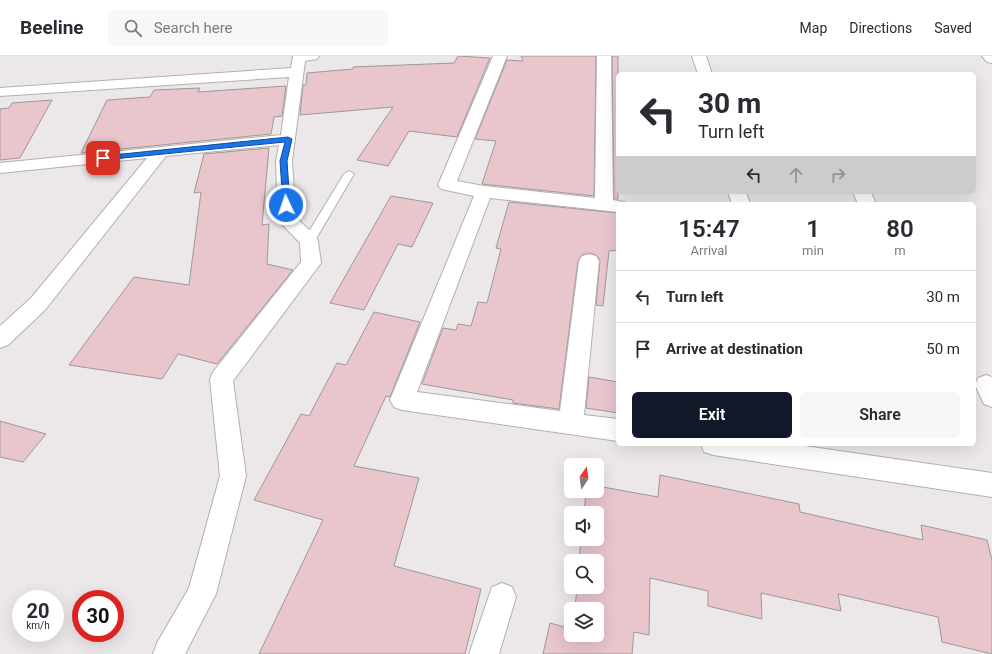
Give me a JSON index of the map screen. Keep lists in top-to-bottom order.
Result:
{
  "north": "top",
  "page": {
    "header": "Beeline",
    "search": "Search here",
    "nav": ["Map", "Directions", "Saved"],
    "turn": ["30 m", "Turn left"],
    "eta": [
      "15:47",
      "Arrival",
      "1",
      "min",
      "80",
      "m"
    ],
    "list": [
      {
        "name": "Turn left",
        "value": "30 m"
      },
      {
        "name": "Arrive at destination",
        "value": "50 m"
      }
    ],
    "buttons": ["Exit", "Share"],
    "speed": "20 km/h",
    "limit": "30"
  }
}
